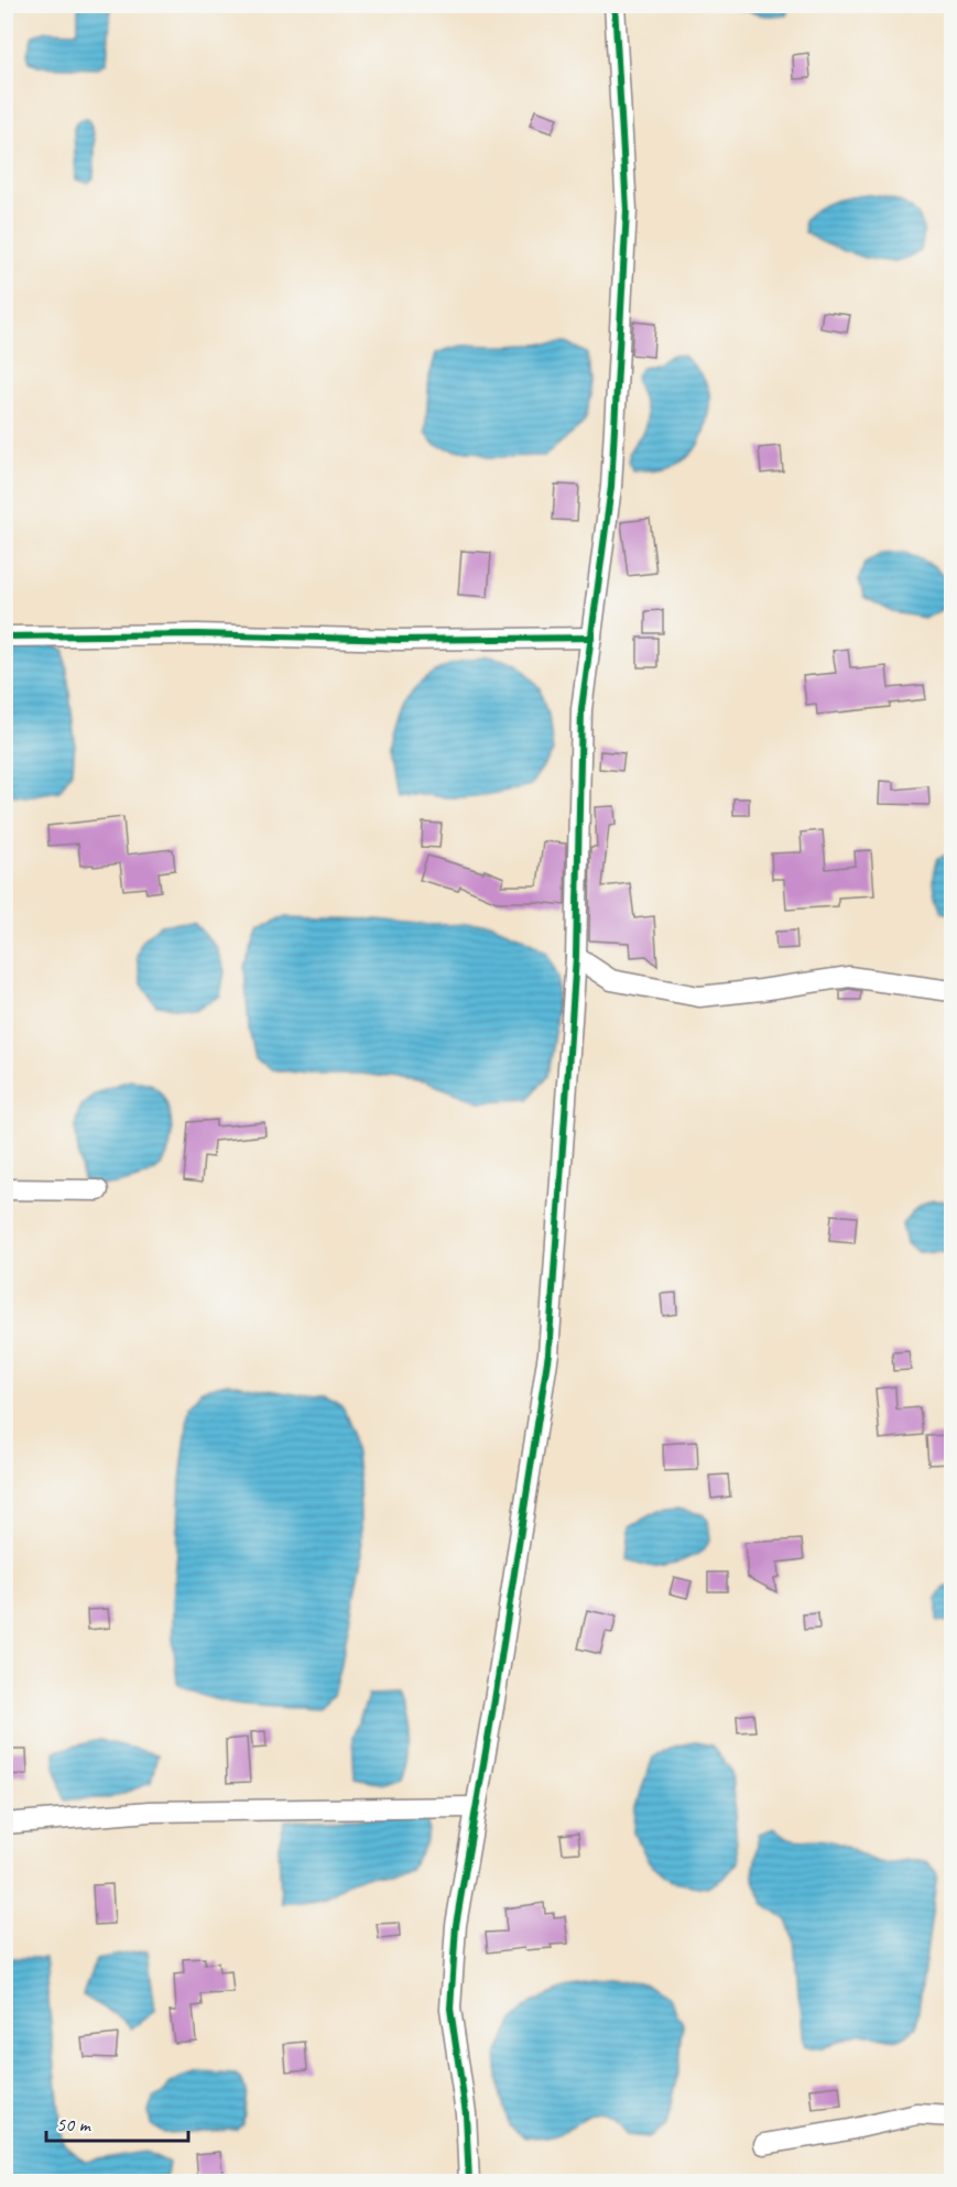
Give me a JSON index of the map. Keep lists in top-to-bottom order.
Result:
{
  "scale_bar": "50 m"
}
